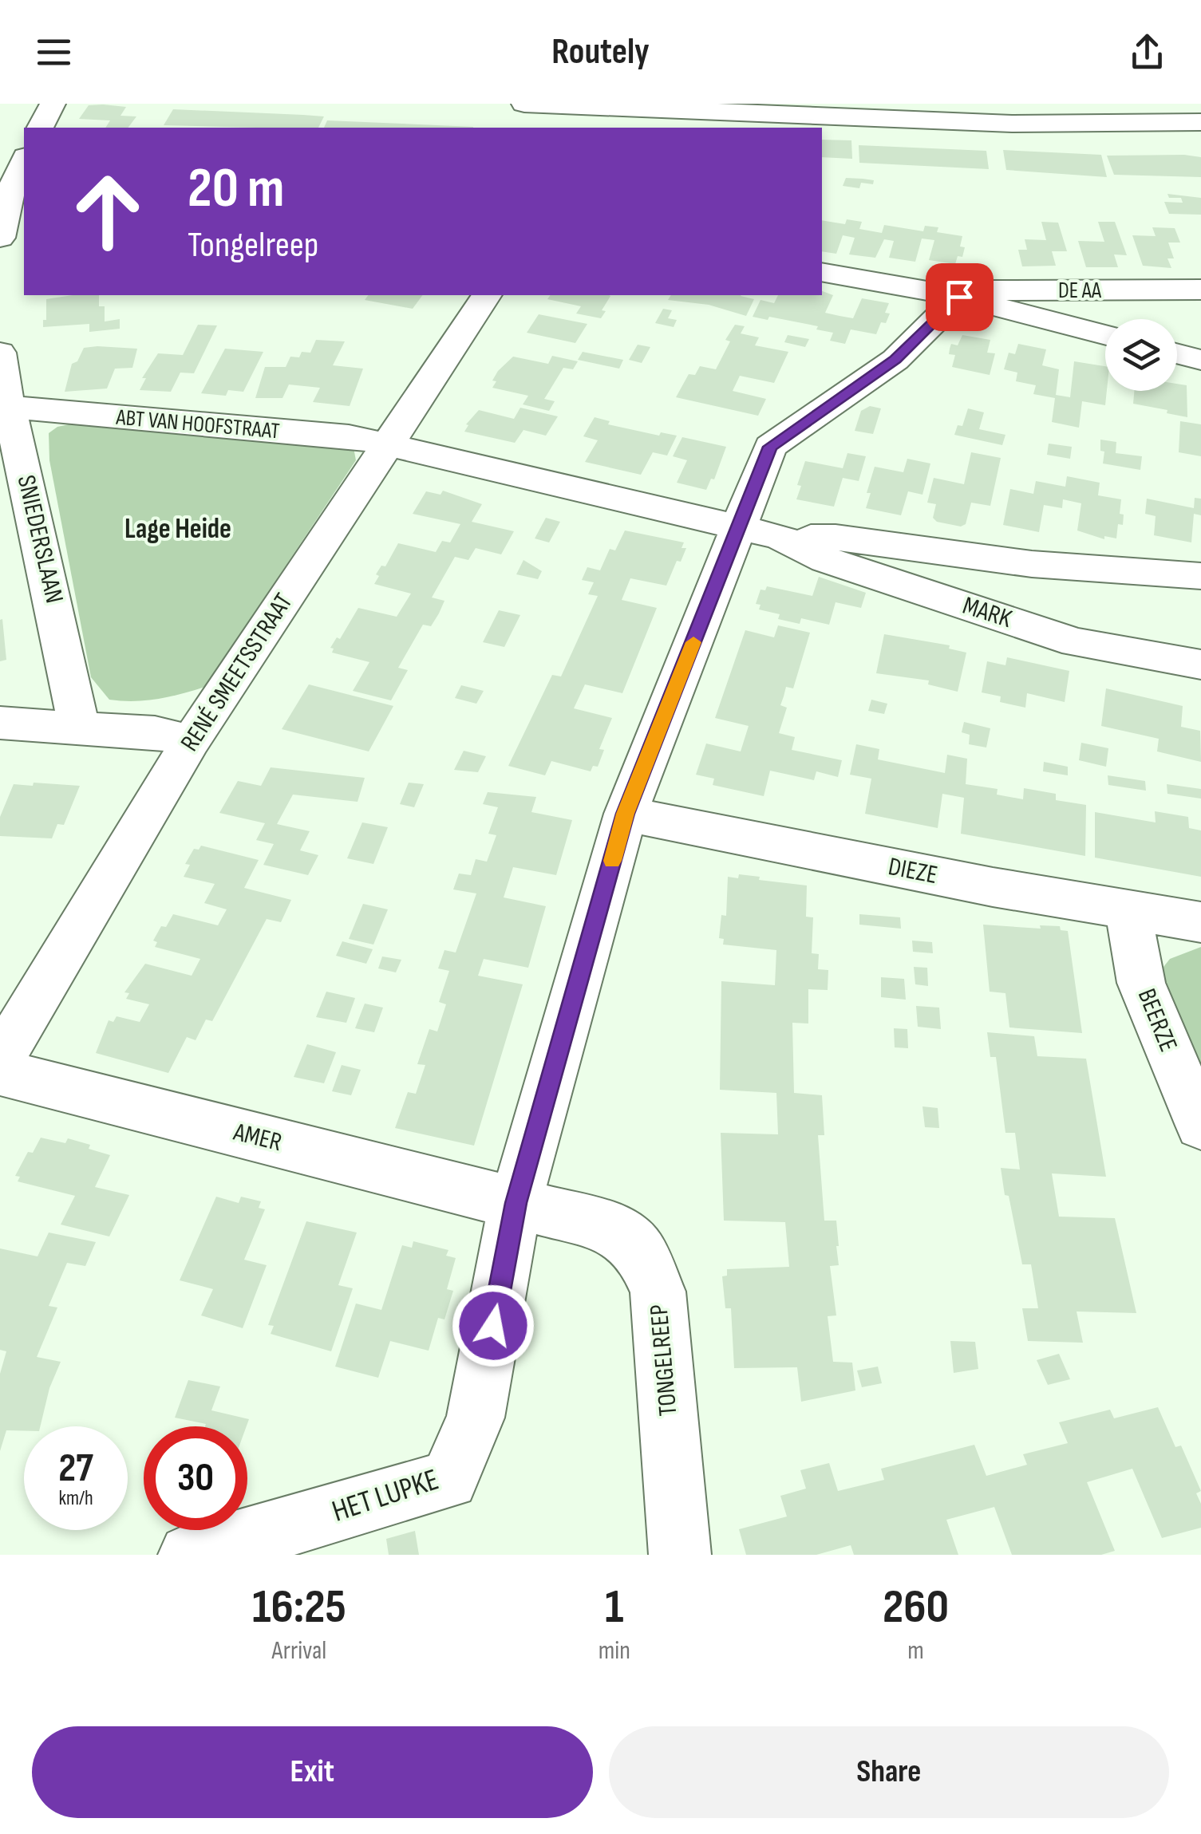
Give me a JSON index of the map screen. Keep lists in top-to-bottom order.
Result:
{
  "streets": {
    "street": [
      "DE AA",
      "ABT VAN HOOFSTRAAT",
      "SNIEDERSLAAN",
      "MARK",
      "RENÉ SMEETSSTRAAT",
      "DIEZE",
      "BEERZE",
      "AMER",
      "TONGELREEP",
      "HET LUPKE"
    ]
  },
  "crossings": [
    ["ABT VAN HOOFSTRAAT", "SNIEDERSLAAN"],
    ["ABT VAN HOOFSTRAAT", "MARK"],
    ["ABT VAN HOOFSTRAAT", "RENÉ SMEETSSTRAAT"],
    ["MARK", "RENÉ SMEETSSTRAAT"],
    ["DIEZE", "BEERZE"],
    ["AMER", "TONGELREEP"],
    ["AMER", "HET LUPKE"],
    ["TONGELREEP", "HET LUPKE"]
  ],
  "districts": ["Lage Heide"],
  "page": {
    "header": "Routely",
    "turn": ["20 m", "Tongelreep"],
    "speed": "27 km/h",
    "limit": "30",
    "eta": [
      "16:25",
      "Arrival",
      "1",
      "min",
      "260",
      "m"
    ],
    "buttons": ["Exit", "Share"]
  }
}
